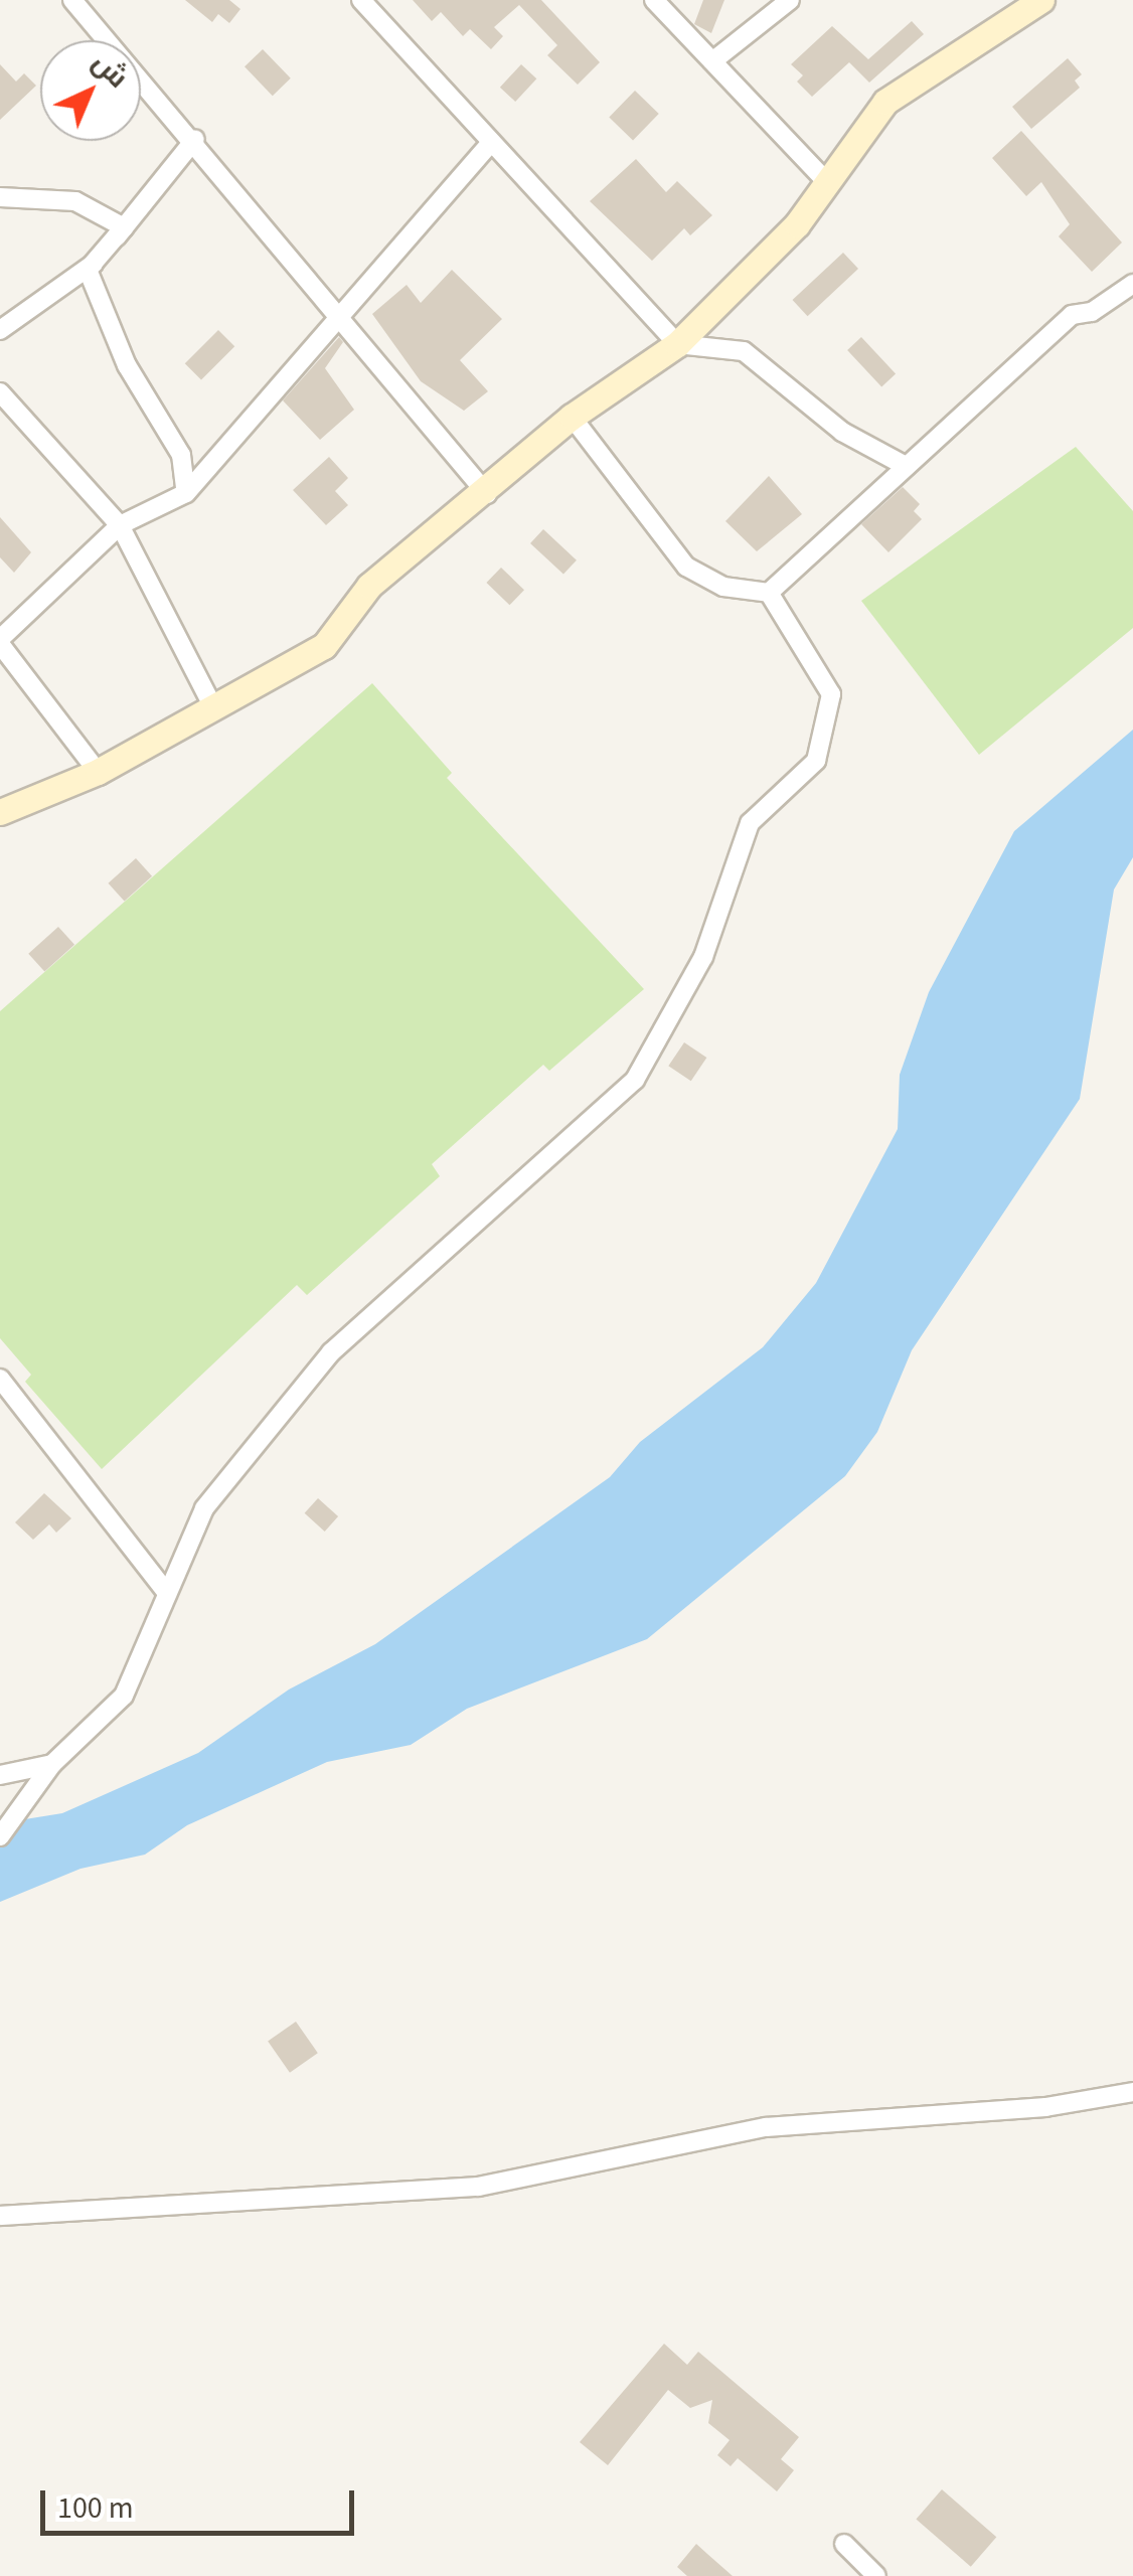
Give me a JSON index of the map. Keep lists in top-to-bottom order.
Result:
{
  "scale_bar": "100 m",
  "north": "top right"
}
